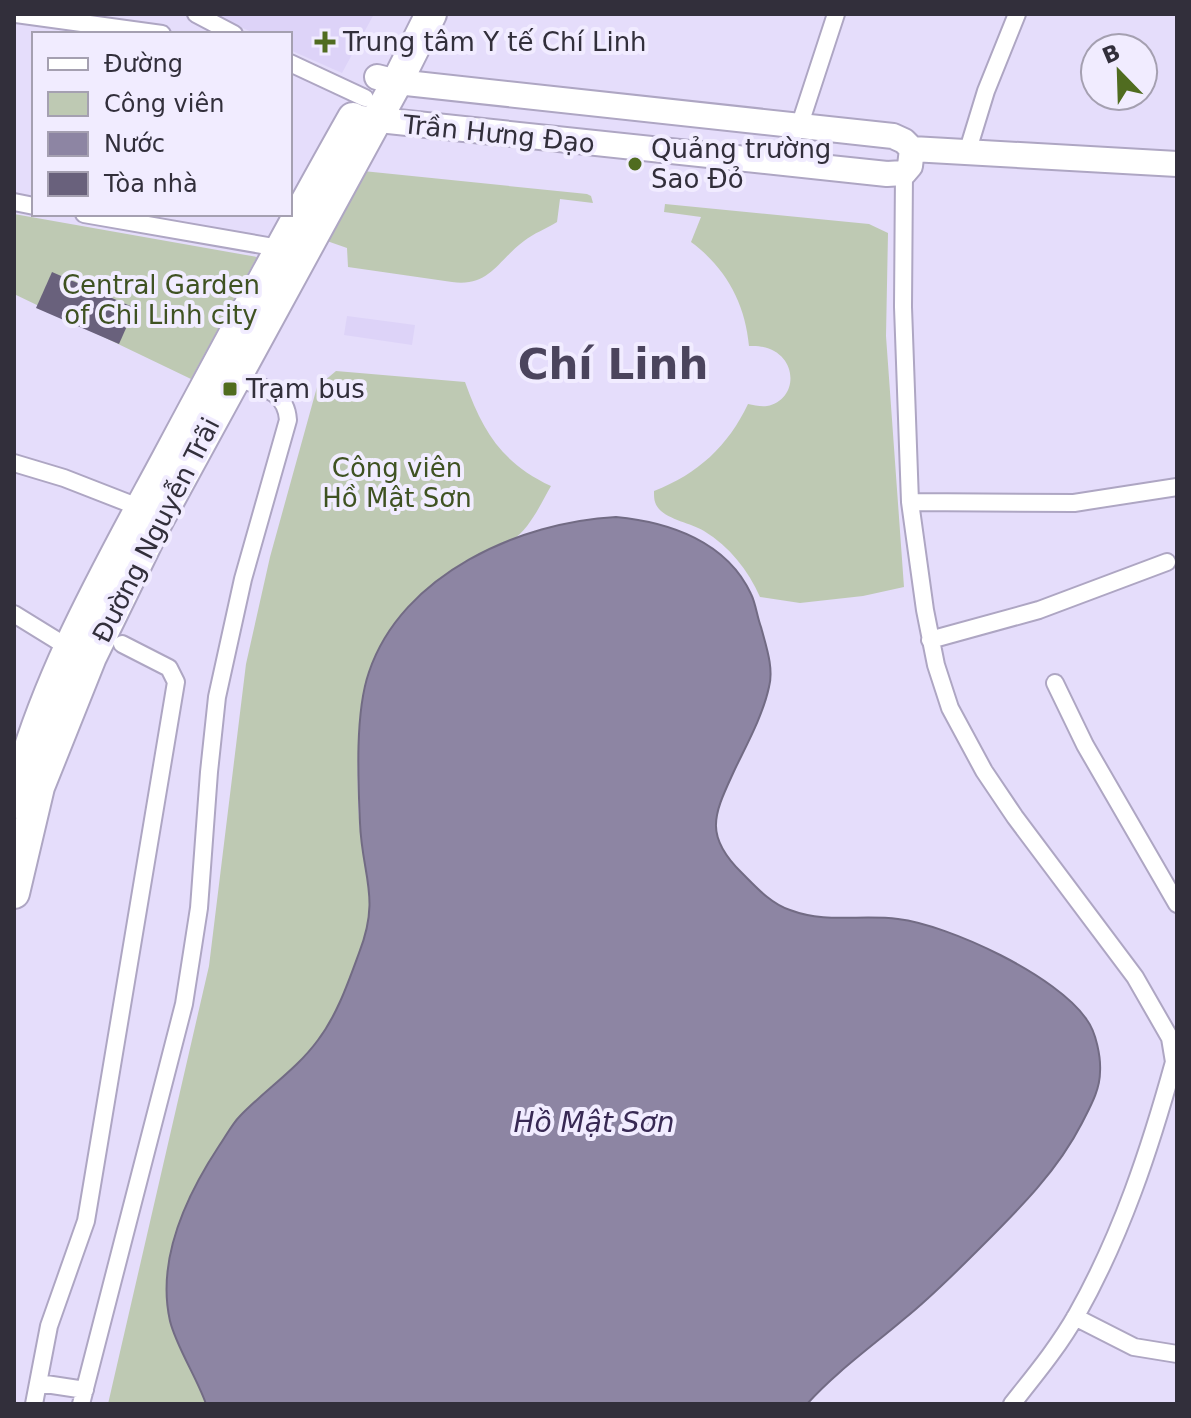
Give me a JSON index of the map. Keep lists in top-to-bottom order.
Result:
{
  "streets": {
    "highway": ["Đường Nguyễn Trãi"],
    "street": ["Trần Hưng Đạo"]
  },
  "crossings": [
    ["Trần Hưng Đạo", "Đường Nguyễn Trãi"]
  ],
  "districts": ["Chí Linh"],
  "water": ["Hồ Mật Sơn"],
  "parks": ["Central Garden of Chi Linh city", "Công viên Hồ Mật Sơn"],
  "places": {
    "health": ["Trung tâm Y tế Chí Linh"],
    "other": ["Quảng trường Sao Đỏ"],
    "transit": ["Trạm bus"]
  },
  "legend": [
    "Đường",
    "Công viên",
    "Nước",
    "Tòa nhà"
  ],
  "north": "top left"
}
